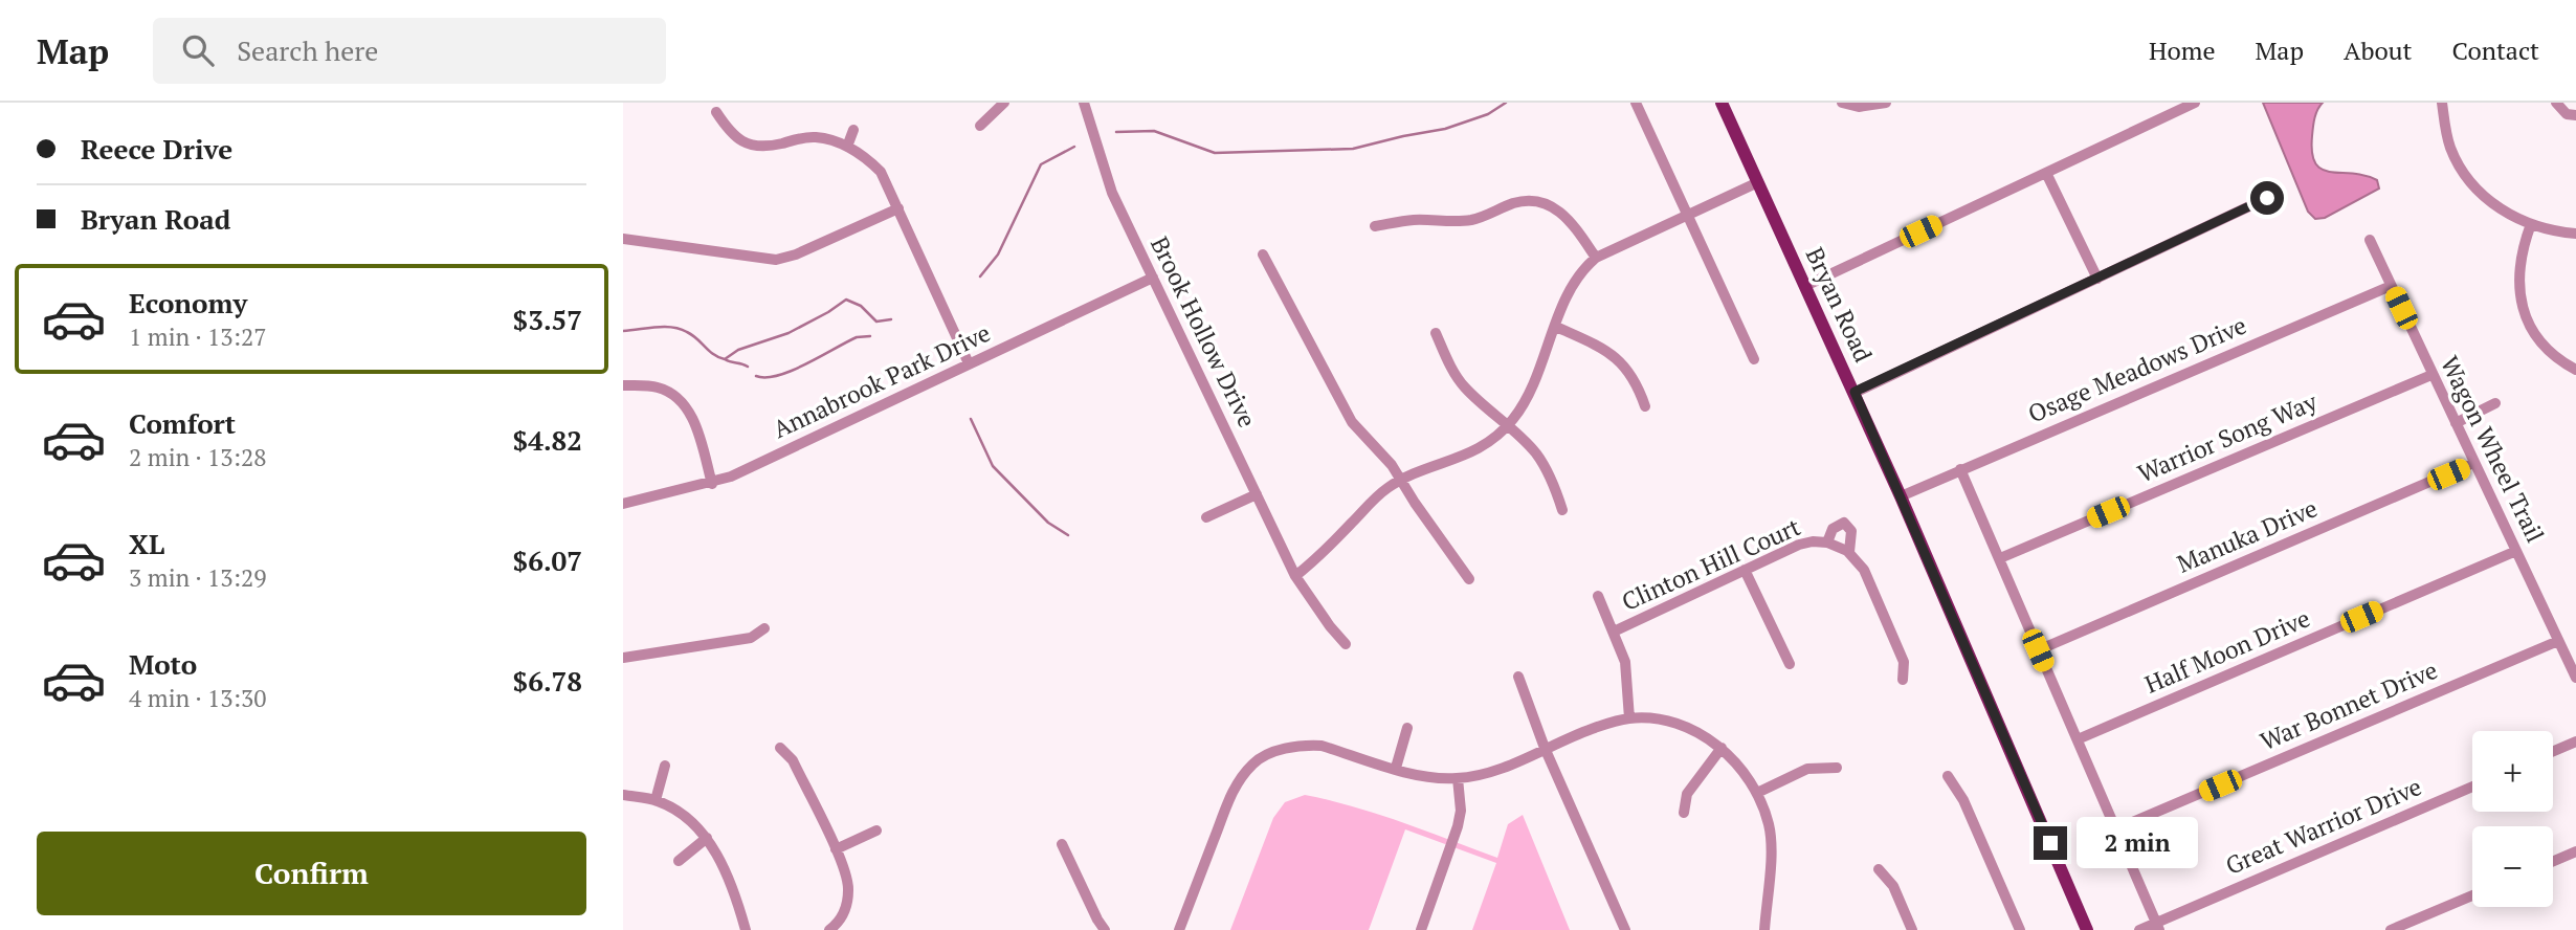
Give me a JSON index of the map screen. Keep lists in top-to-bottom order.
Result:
{
  "streets": {
    "main road": ["Bryan Road"],
    "street": [
      "Brook Hollow Drive",
      "Osage Meadows Drive",
      "Annabrook Park Drive",
      "Warrior Song Way",
      "Wagon Wheel Trail",
      "Manuka Drive",
      "Clinton Hill Court",
      "Half Moon Drive",
      "War Bonnet Drive",
      "Great Warrior Drive"
    ]
  },
  "crossings": [
    ["Bryan Road", "Osage Meadows Drive"],
    ["Brook Hollow Drive", "Annabrook Park Drive"],
    ["Osage Meadows Drive", "Wagon Wheel Trail"],
    ["Warrior Song Way", "Wagon Wheel Trail"],
    ["Wagon Wheel Trail", "Manuka Drive"],
    ["Wagon Wheel Trail", "Half Moon Drive"],
    ["Wagon Wheel Trail", "War Bonnet Drive"]
  ],
  "page": {
    "header": "Map",
    "search": "Search here",
    "nav": [
      "Home",
      "Map",
      "About",
      "Contact"
    ],
    "banner": ["Reece Drive", "Bryan Road"],
    "list": [
      {
        "name": "Economy",
        "note": "1 min · 13:27",
        "value": "$3.57"
      },
      {
        "name": "Comfort",
        "note": "2 min · 13:28",
        "value": "$4.82"
      },
      {
        "name": "XL",
        "note": "3 min · 13:29",
        "value": "$6.07"
      },
      {
        "name": "Moto",
        "note": "4 min · 13:30",
        "value": "$6.78"
      }
    ],
    "map_buttons": ["+", "−"],
    "buttons": "Confirm",
    "bubble": "2 min"
  }
}
